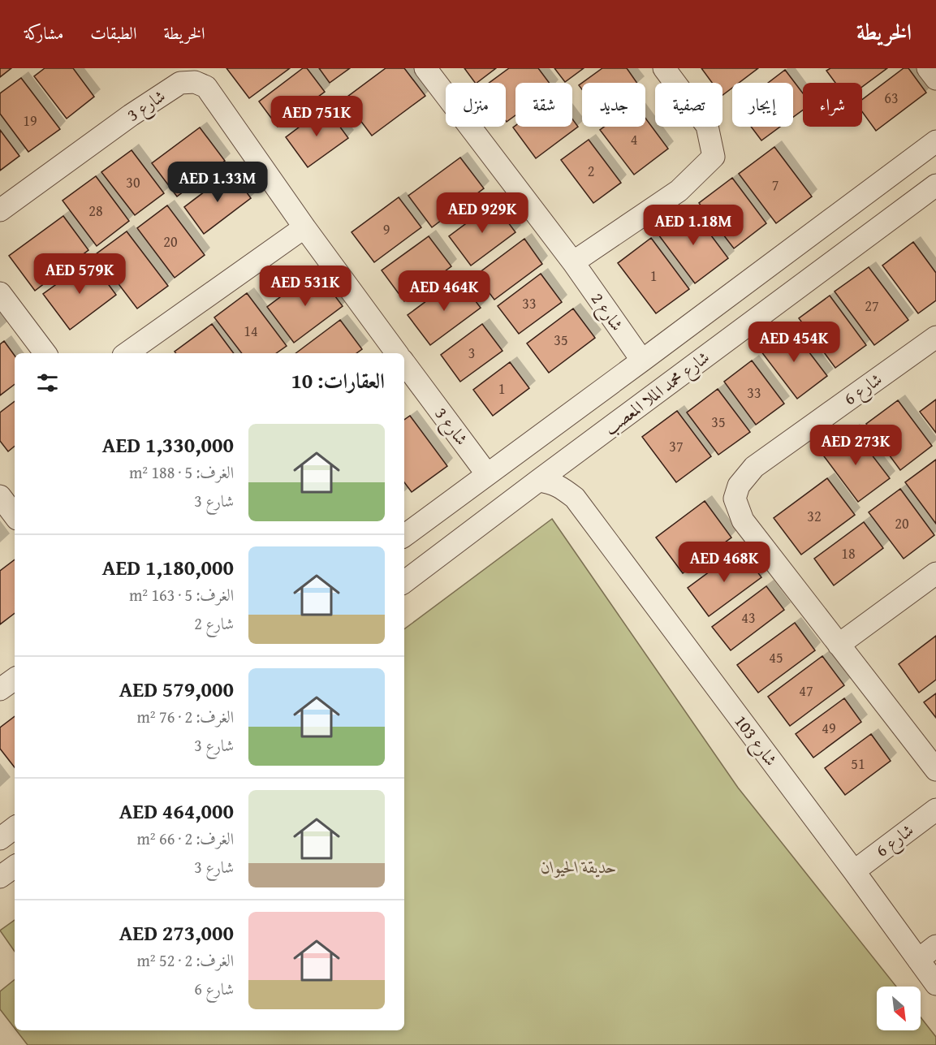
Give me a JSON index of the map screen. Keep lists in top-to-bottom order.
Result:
{
  "streets": {
    "street": [
      "شارع 3",
      "شارع 2",
      "شارع 6",
      "شارع محمد الملا المعصب",
      "شارع 103"
    ]
  },
  "crossings": [
    ["شارع 3", "شارع محمد الملا المعصب"],
    ["شارع 2", "شارع محمد الملا المعصب"],
    ["شارع 6", "شارع 103"],
    ["شارع محمد الملا المعصب", "شارع 103"]
  ],
  "parks": ["حديقة الحيوان"],
  "house_numbers": [
    "63",
    "19",
    "4",
    "2",
    "30",
    "7",
    "28",
    "9",
    "20",
    "1",
    "33",
    "27",
    "14",
    "35",
    "3",
    "1",
    "33",
    "35",
    "37",
    "32",
    "20",
    "18",
    "43",
    "45",
    "47",
    "49",
    "51"
  ],
  "north": "bottom right",
  "page": {
    "header": "الخريطة",
    "nav": ["الخريطة", "الطبقات", "مشاركة"],
    "chip": [
      "شراء",
      "إيجار",
      "تصفية",
      "جديد",
      "شقة",
      "منزل"
    ],
    "price": [
      "AED 751K",
      "AED 1.33M",
      "AED 929K",
      "AED 1.18M",
      "AED 579K",
      "AED 531K",
      "AED 464K",
      "AED 454K",
      "AED 273K",
      "AED 468K"
    ],
    "heading": "العقارات: 10",
    "list": [
      {
        "name": "AED 1,330,000",
        "note": "الغرف: 5 · 188 m² · شارع 3"
      },
      {
        "name": "AED 1,180,000",
        "note": "الغرف: 5 · 163 m² · شارع 2"
      },
      {
        "name": "AED 579,000",
        "note": "الغرف: 2 · 76 m² · شارع 3"
      },
      {
        "name": "AED 464,000",
        "note": "الغرف: 2 · 66 m² · شارع 3"
      },
      {
        "name": "AED 273,000",
        "note": "الغرف: 2 · 52 m² · شارع 6"
      }
    ]
  }
}
